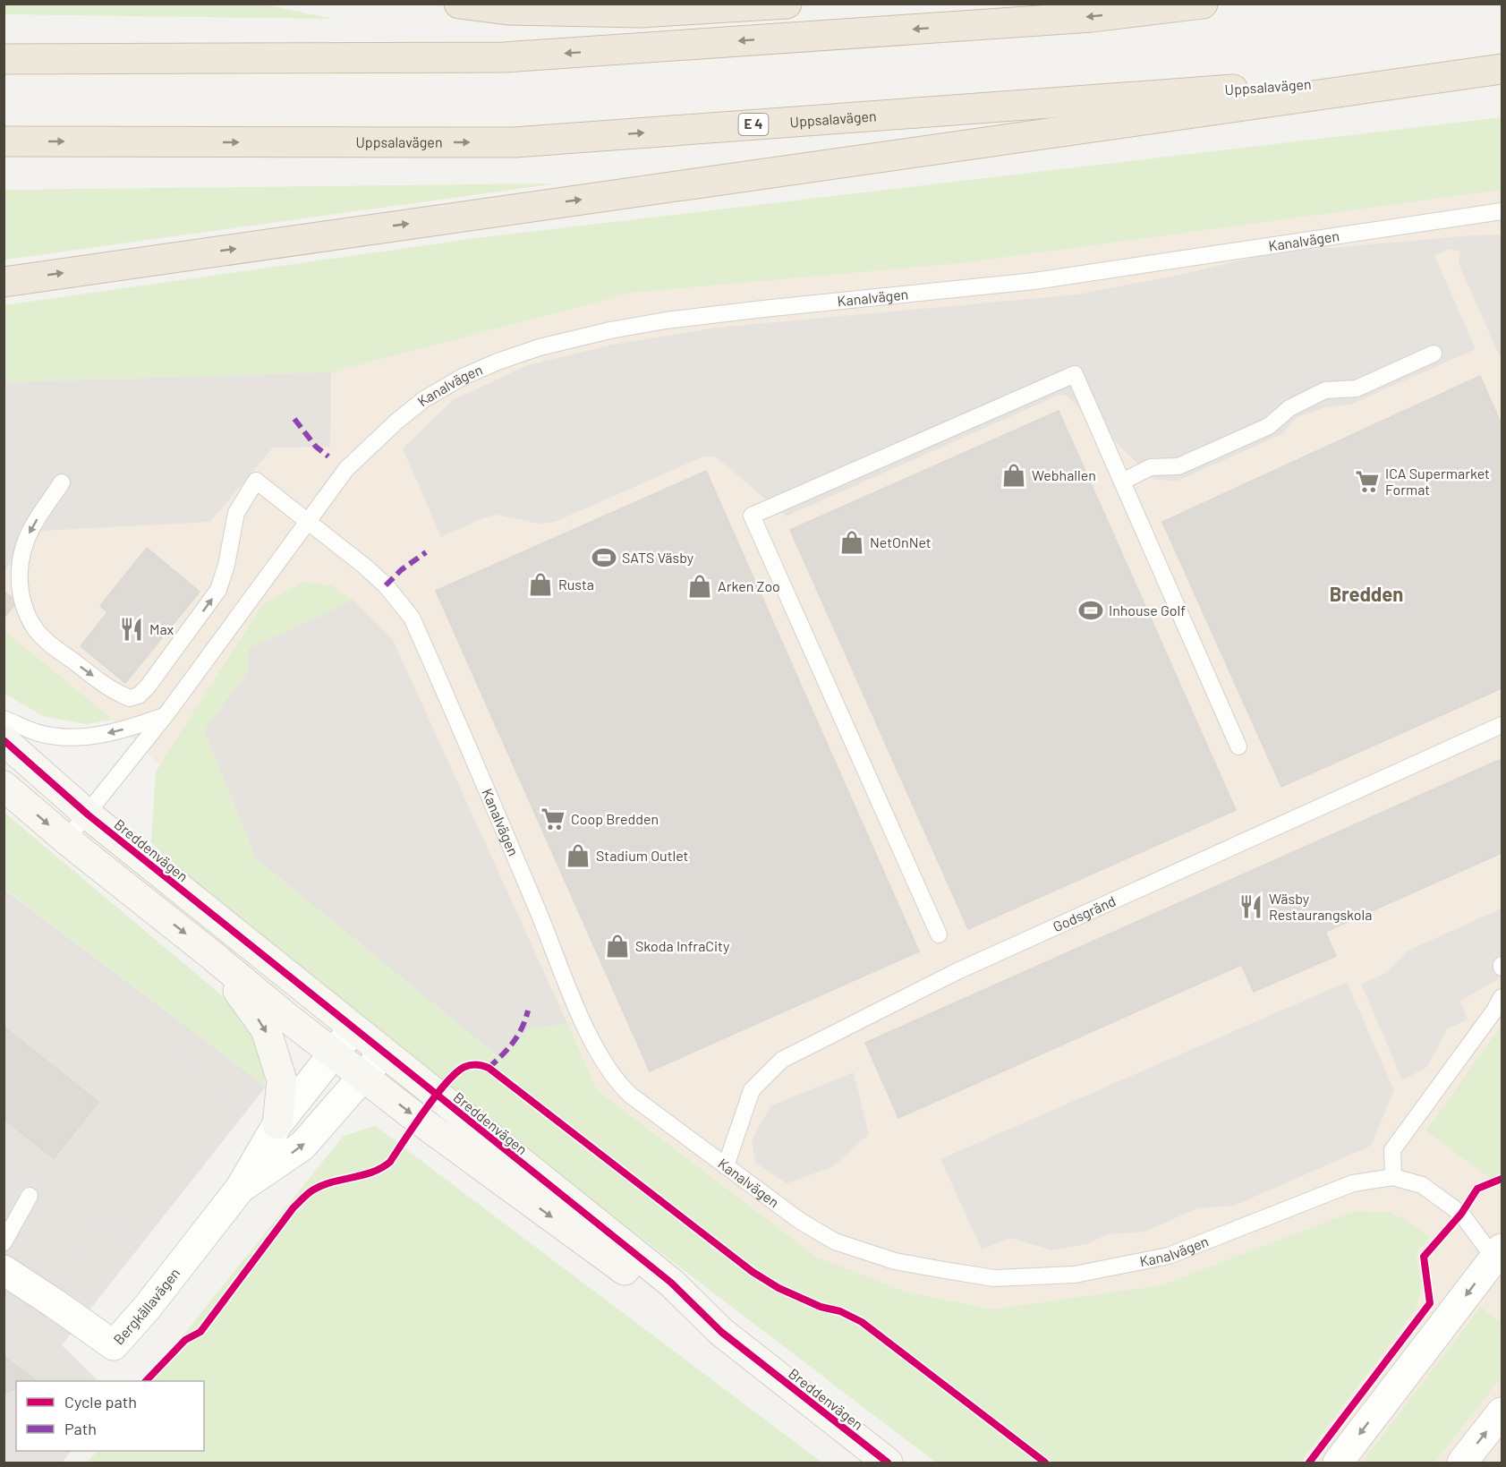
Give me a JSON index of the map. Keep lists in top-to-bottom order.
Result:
{
  "streets": {
    "highway": ["Uppsalavägen", "E 4"],
    "street": ["Kanalvägen", "Breddenvägen", "Bergkällavägen"],
    "lane": ["Godsgränd"]
  },
  "crossings": [
    ["Kanalvägen", "Breddenvägen"],
    ["Kanalvägen", "Godsgränd"],
    ["Breddenvägen", "Bergkällavägen"]
  ],
  "districts": ["Bredden"],
  "places": {
    "shop": [
      "Webhallen",
      "NetOnNet",
      "Rusta",
      "Arken Zoo",
      "Stadium Outlet",
      "Skoda InfraCity"
    ],
    "supermarket": ["ICA Supermarket Format", "Coop Bredden"],
    "sports": ["SATS Väsby", "Inhouse Golf"],
    "restaurant": ["Max", "Wäsby Restaurangskola"]
  },
  "legend": ["Cycle path", "Path"]
}
